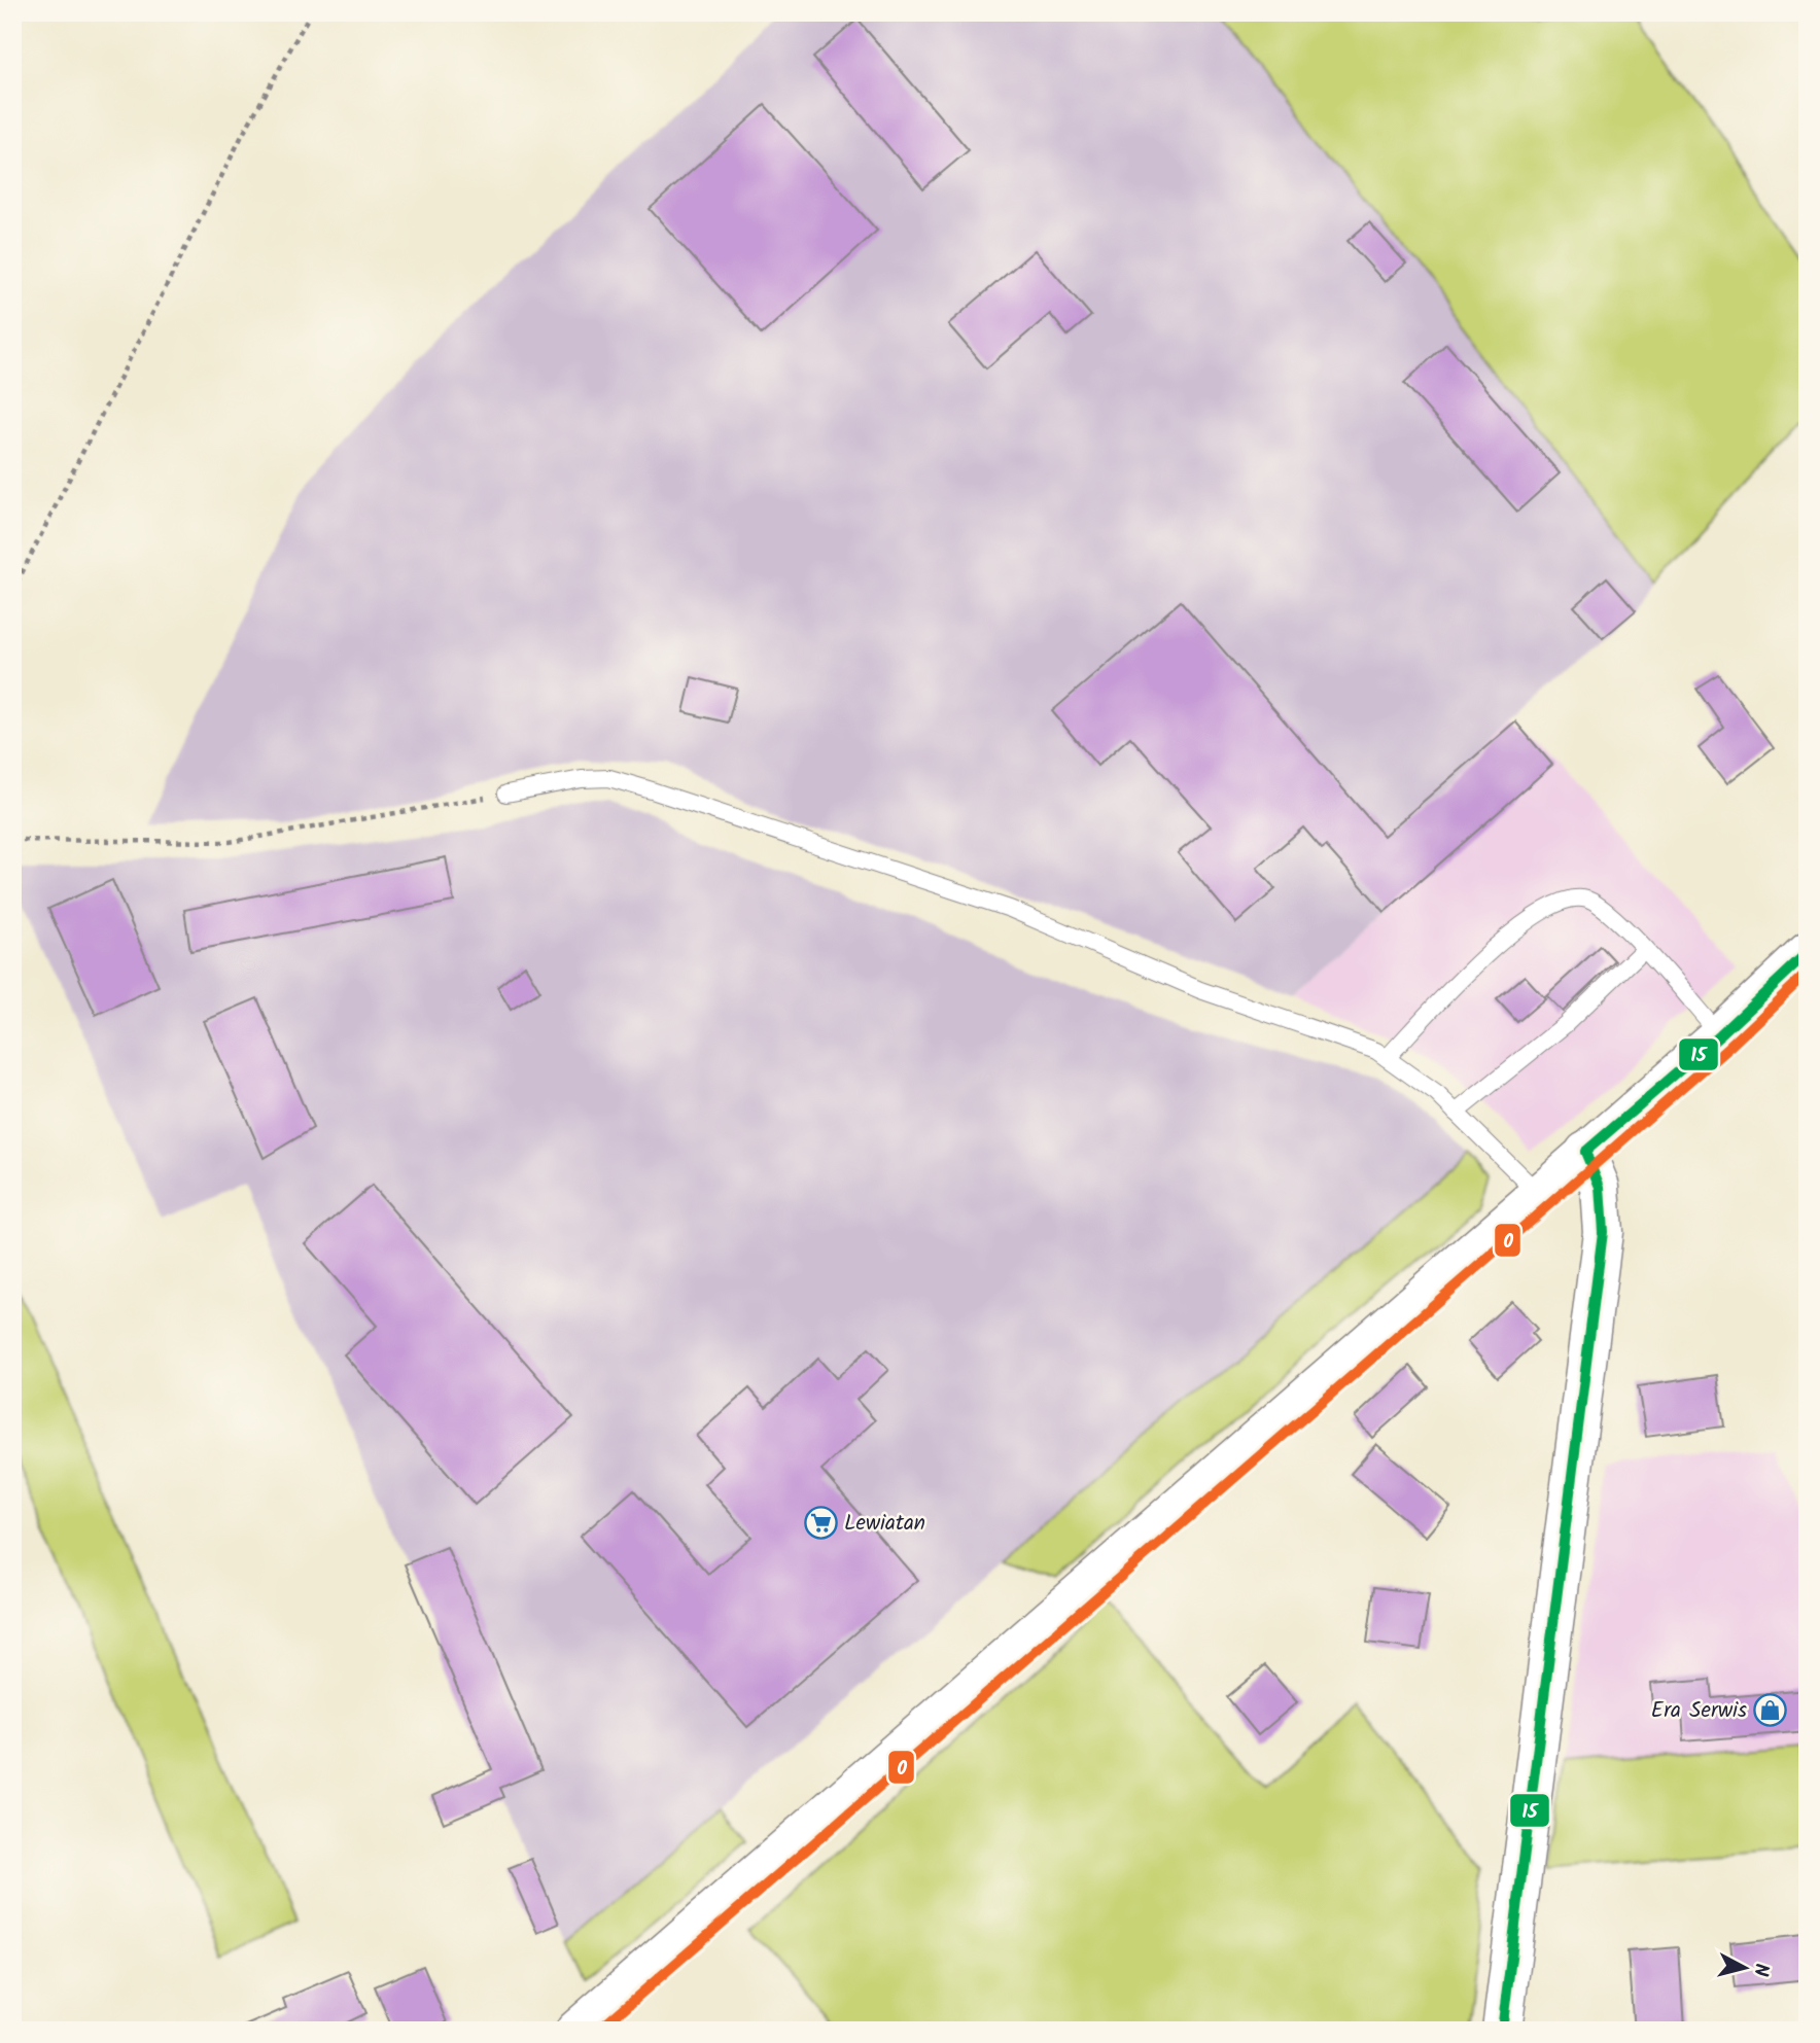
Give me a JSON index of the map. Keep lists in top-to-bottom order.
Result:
{
  "places": {
    "supermarket": ["Lewiatan"],
    "shop": ["Era Serwis"]
  },
  "lines": ["transit line 15", "transit line 0"],
  "north": "right"
}
